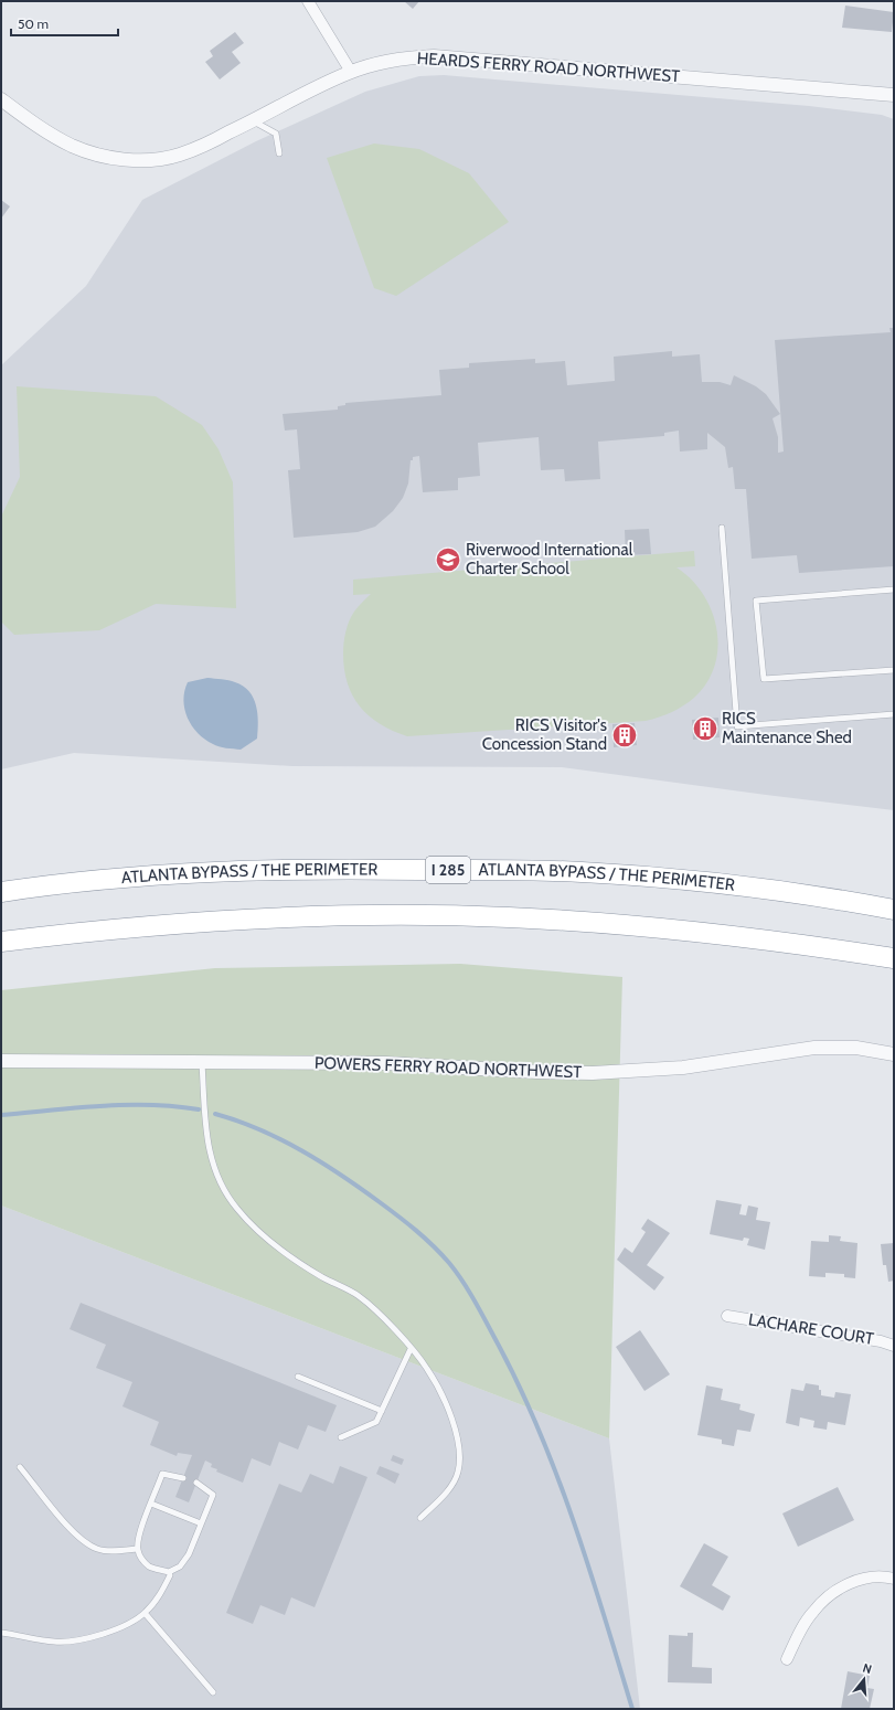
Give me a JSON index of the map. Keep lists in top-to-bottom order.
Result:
{
  "streets": {
    "highway": ["I 285", "ATLANTA BYPASS / THE PERIMETER"],
    "street": ["HEARDS FERRY ROAD NORTHWEST", "POWERS FERRY ROAD NORTHWEST", "LACHARE COURT"]
  },
  "places": {
    "school or university": ["Riverwood International Charter School"],
    "building": ["RICS Maintenance Shed", "RICS Visitor's Concession Stand"]
  },
  "scale_bar": "50 m",
  "north": "top"
}
